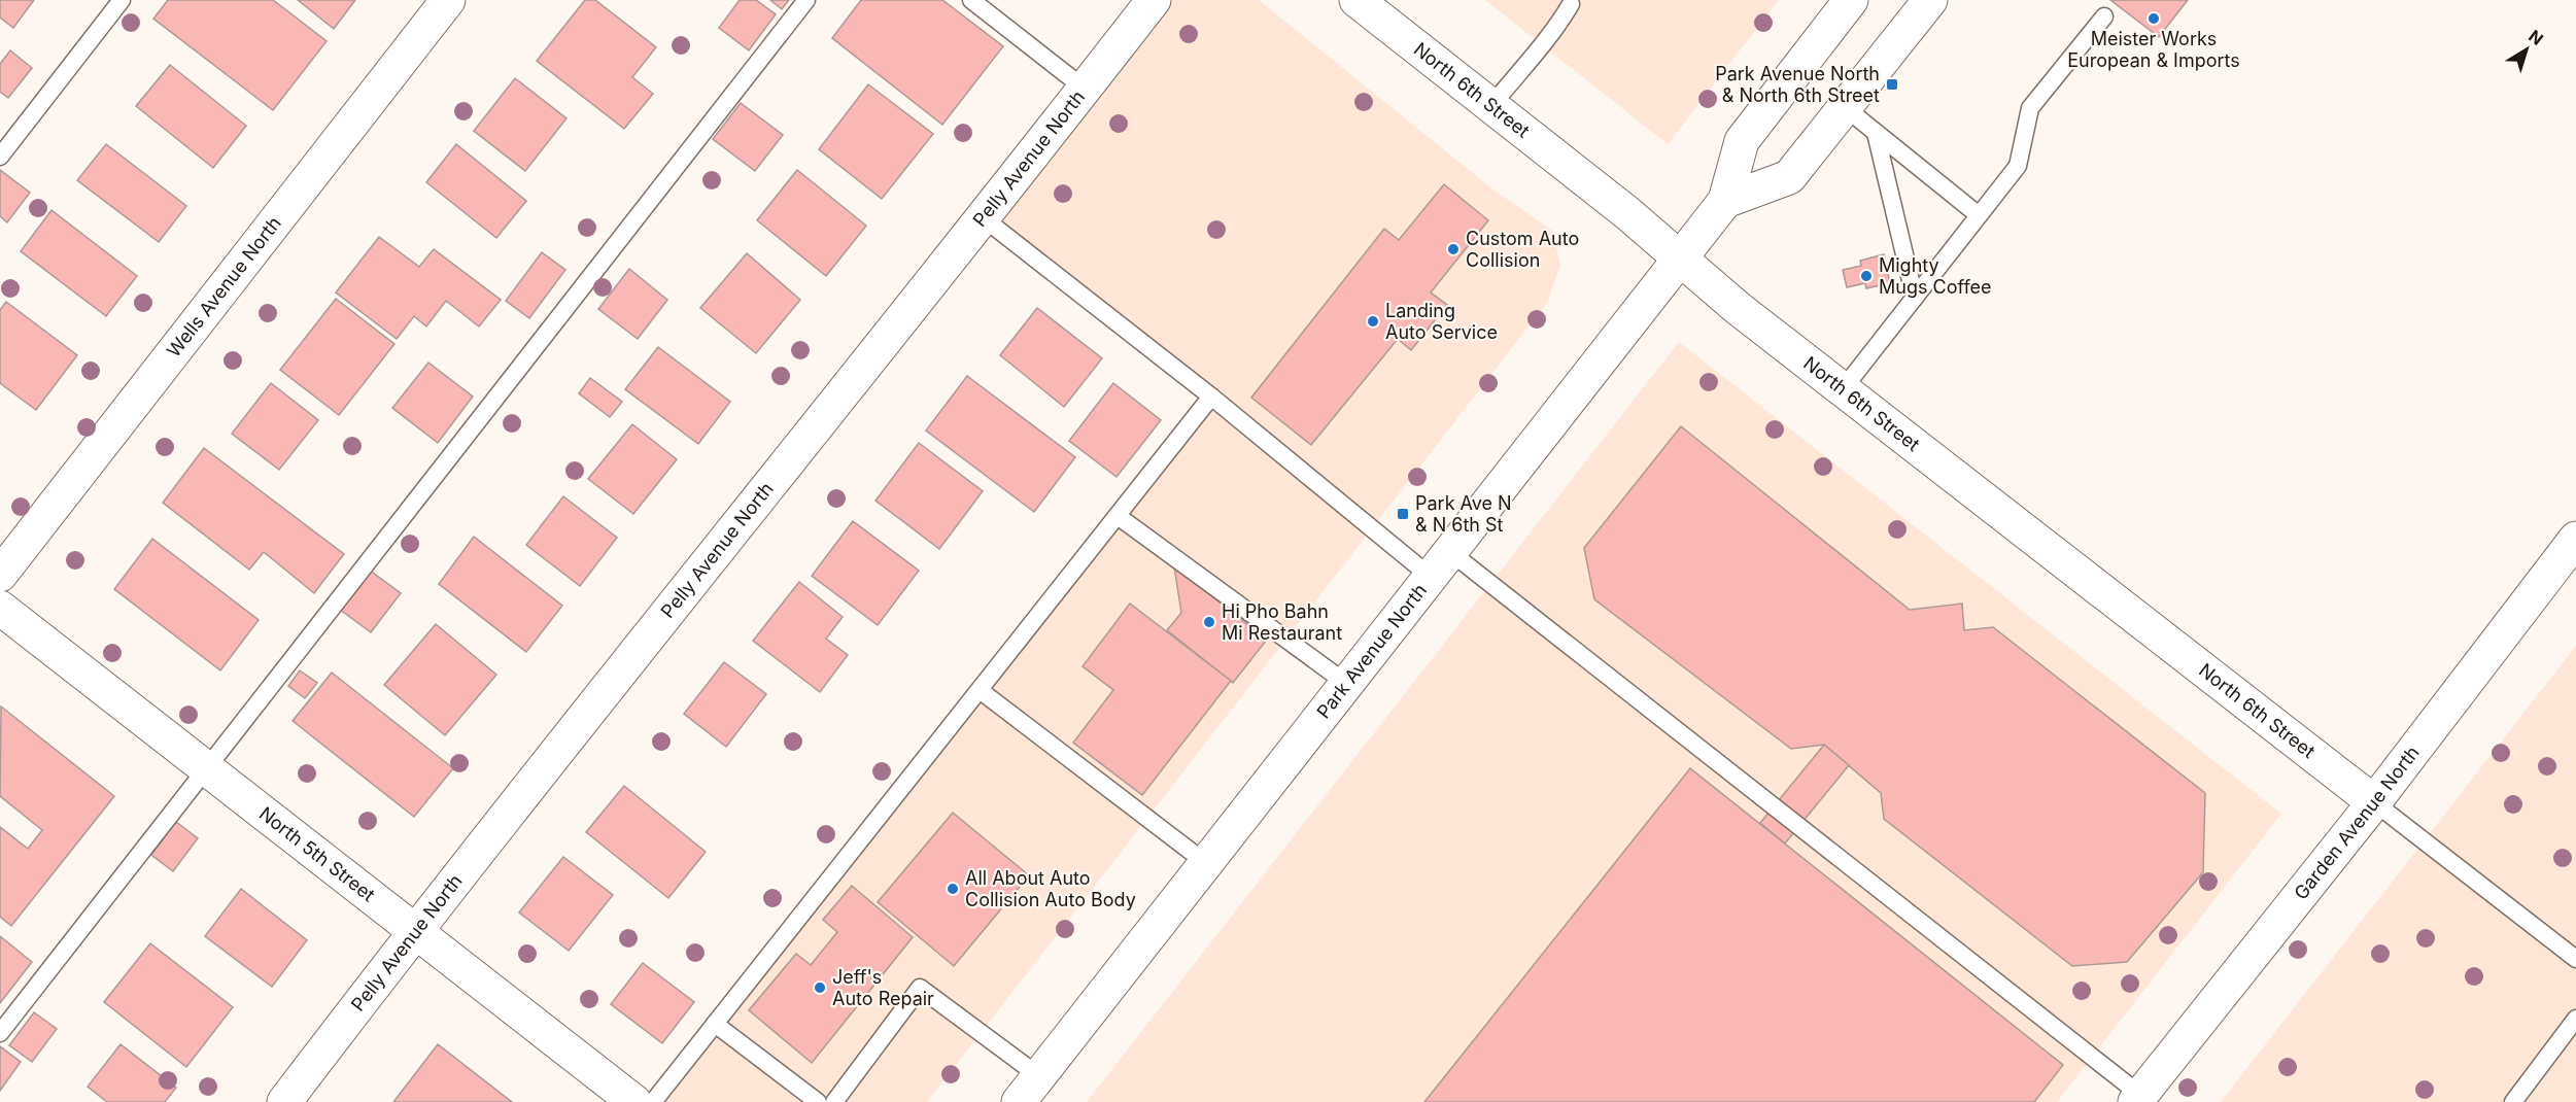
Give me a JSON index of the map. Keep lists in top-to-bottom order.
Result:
{
  "streets": {
    "street": [
      "North 6th Street",
      "Pelly Avenue North",
      "Wells Avenue North",
      "Park Avenue North",
      "Garden Avenue North",
      "North 5th Street"
    ]
  },
  "crossings": [
    ["North 6th Street", "Park Avenue North"],
    ["North 6th Street", "Garden Avenue North"],
    ["Pelly Avenue North", "North 5th Street"]
  ],
  "places": {
    "other": [
      "Meister Works European & Imports",
      "Custom Auto Collision",
      "Mighty Mugs Coffee",
      "Landing Auto Service",
      "Hi Pho Bahn Mi Restaurant",
      "All About Auto Collision Auto Body",
      "Jeff's Auto Repair"
    ],
    "transit": ["Park Avenue North & North 6th Street", "Park Ave N & N 6th St"]
  },
  "north": "top right"
}
